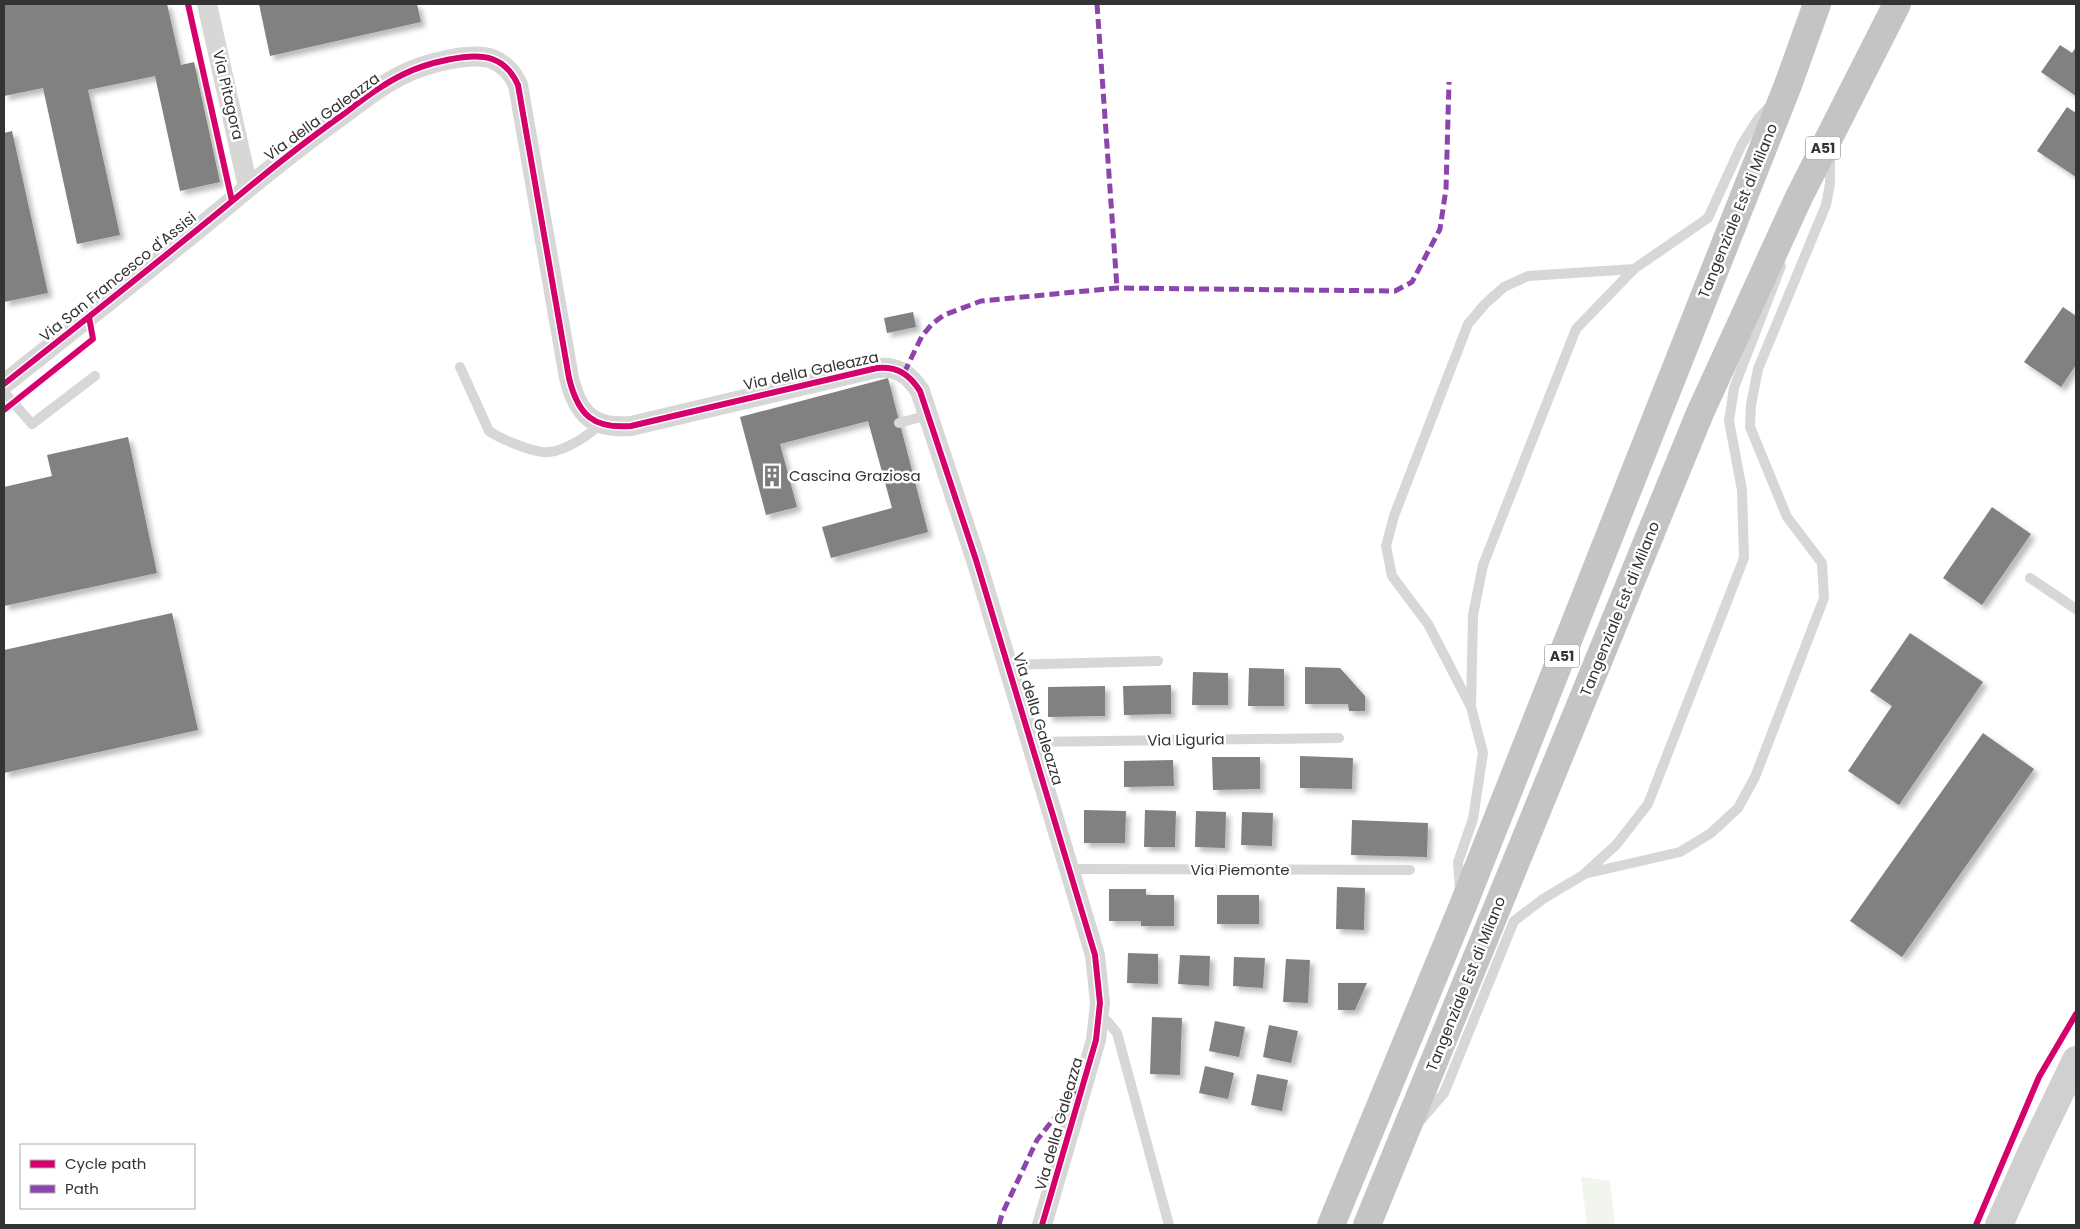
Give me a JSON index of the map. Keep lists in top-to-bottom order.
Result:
{
  "streets": {
    "highway": ["A51", "Tangenziale Est di Milano"],
    "street": ["Via Pitagora", "Via della Galeazza", "Via San Francesco d'Assisi"],
    "lane": ["Via Liguria", "Via Piemonte"]
  },
  "crossings": [
    ["Via Pitagora", "Via della Galeazza"],
    ["Via Pitagora", "Via San Francesco d'Assisi"],
    ["Via della Galeazza", "Via San Francesco d'Assisi"],
    ["Via della Galeazza", "Via Liguria"],
    ["Via della Galeazza", "Via Piemonte"]
  ],
  "places": {
    "building": ["Cascina Graziosa"]
  },
  "legend": ["Cycle path", "Path"]
}
